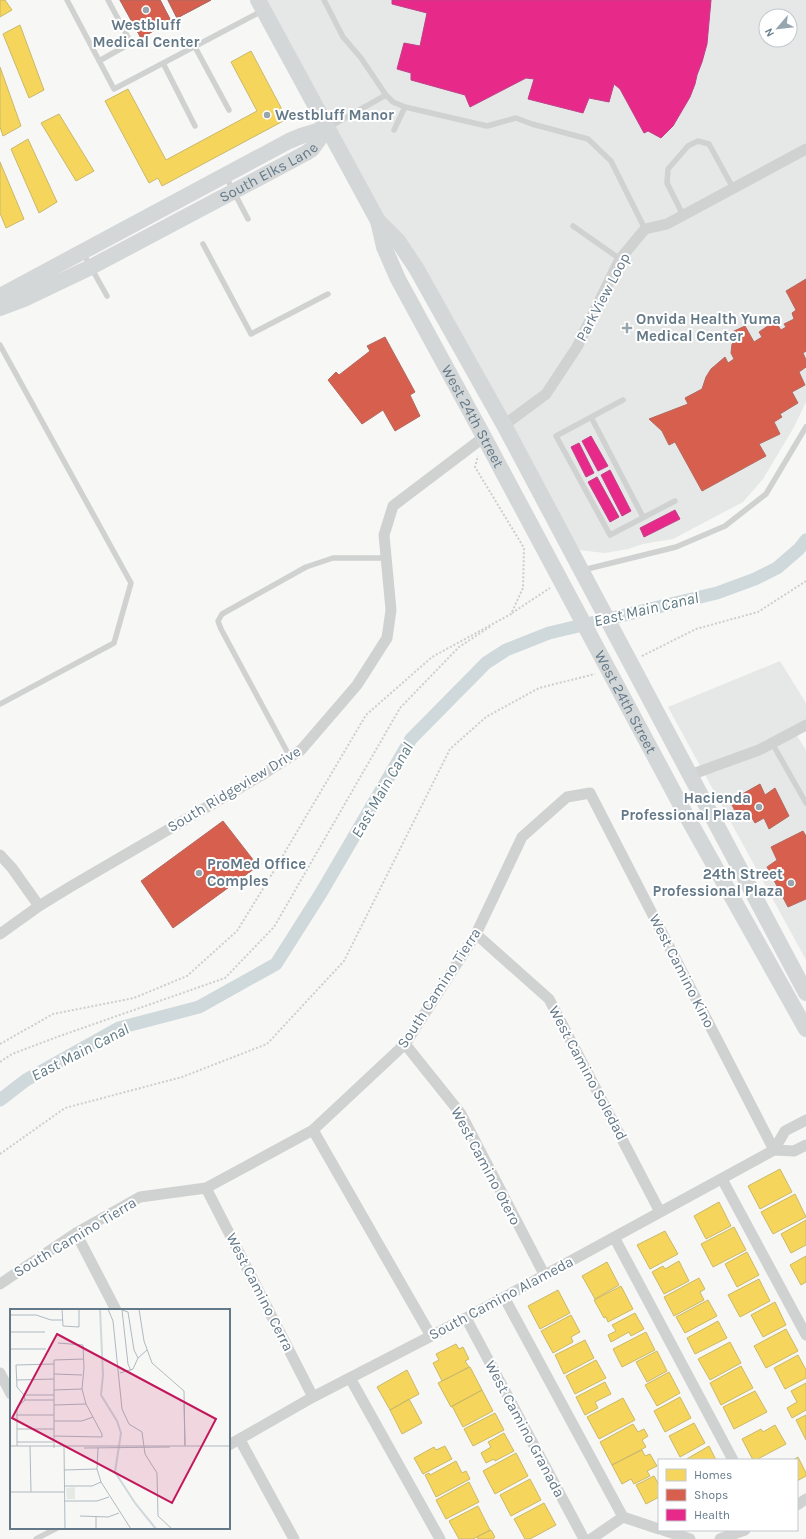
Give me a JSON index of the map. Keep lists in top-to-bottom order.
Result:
{
  "streets": {
    "main road": ["South Elks Lane", "West 24th Street"],
    "street": [
      "ParkView Loop",
      "South Ridgeview Drive",
      "West Camino Kino",
      "South Camino Tierra",
      "West Camino Soledad",
      "West Camino Otero",
      "West Camino Cerra",
      "South Camino Alameda",
      "West Camino Granada"
    ]
  },
  "crossings": [
    ["South Elks Lane", "West 24th Street"],
    ["ParkView Loop", "West 24th Street"],
    ["West 24th Street", "South Ridgeview Drive"],
    ["West Camino Kino", "South Camino Tierra"],
    ["West Camino Kino", "South Camino Alameda"],
    ["South Camino Tierra", "West Camino Soledad"],
    ["South Camino Tierra", "West Camino Otero"],
    ["South Camino Tierra", "West Camino Cerra"],
    ["West Camino Soledad", "South Camino Alameda"],
    ["West Camino Otero", "South Camino Alameda"],
    ["West Camino Cerra", "South Camino Alameda"],
    ["South Camino Alameda", "West Camino Granada"]
  ],
  "water": ["East Main Canal"],
  "places": {
    "other": [
      "Westbluff Medical Center",
      "Westbluff Manor",
      "Hacienda Professional Plaza",
      "ProMed Office Comples",
      "24th Street Professional Plaza"
    ],
    "health": ["Onvida Health Yuma Medical Center"]
  },
  "legend": ["Homes", "Shops", "Health"],
  "north": "bottom left"
}
